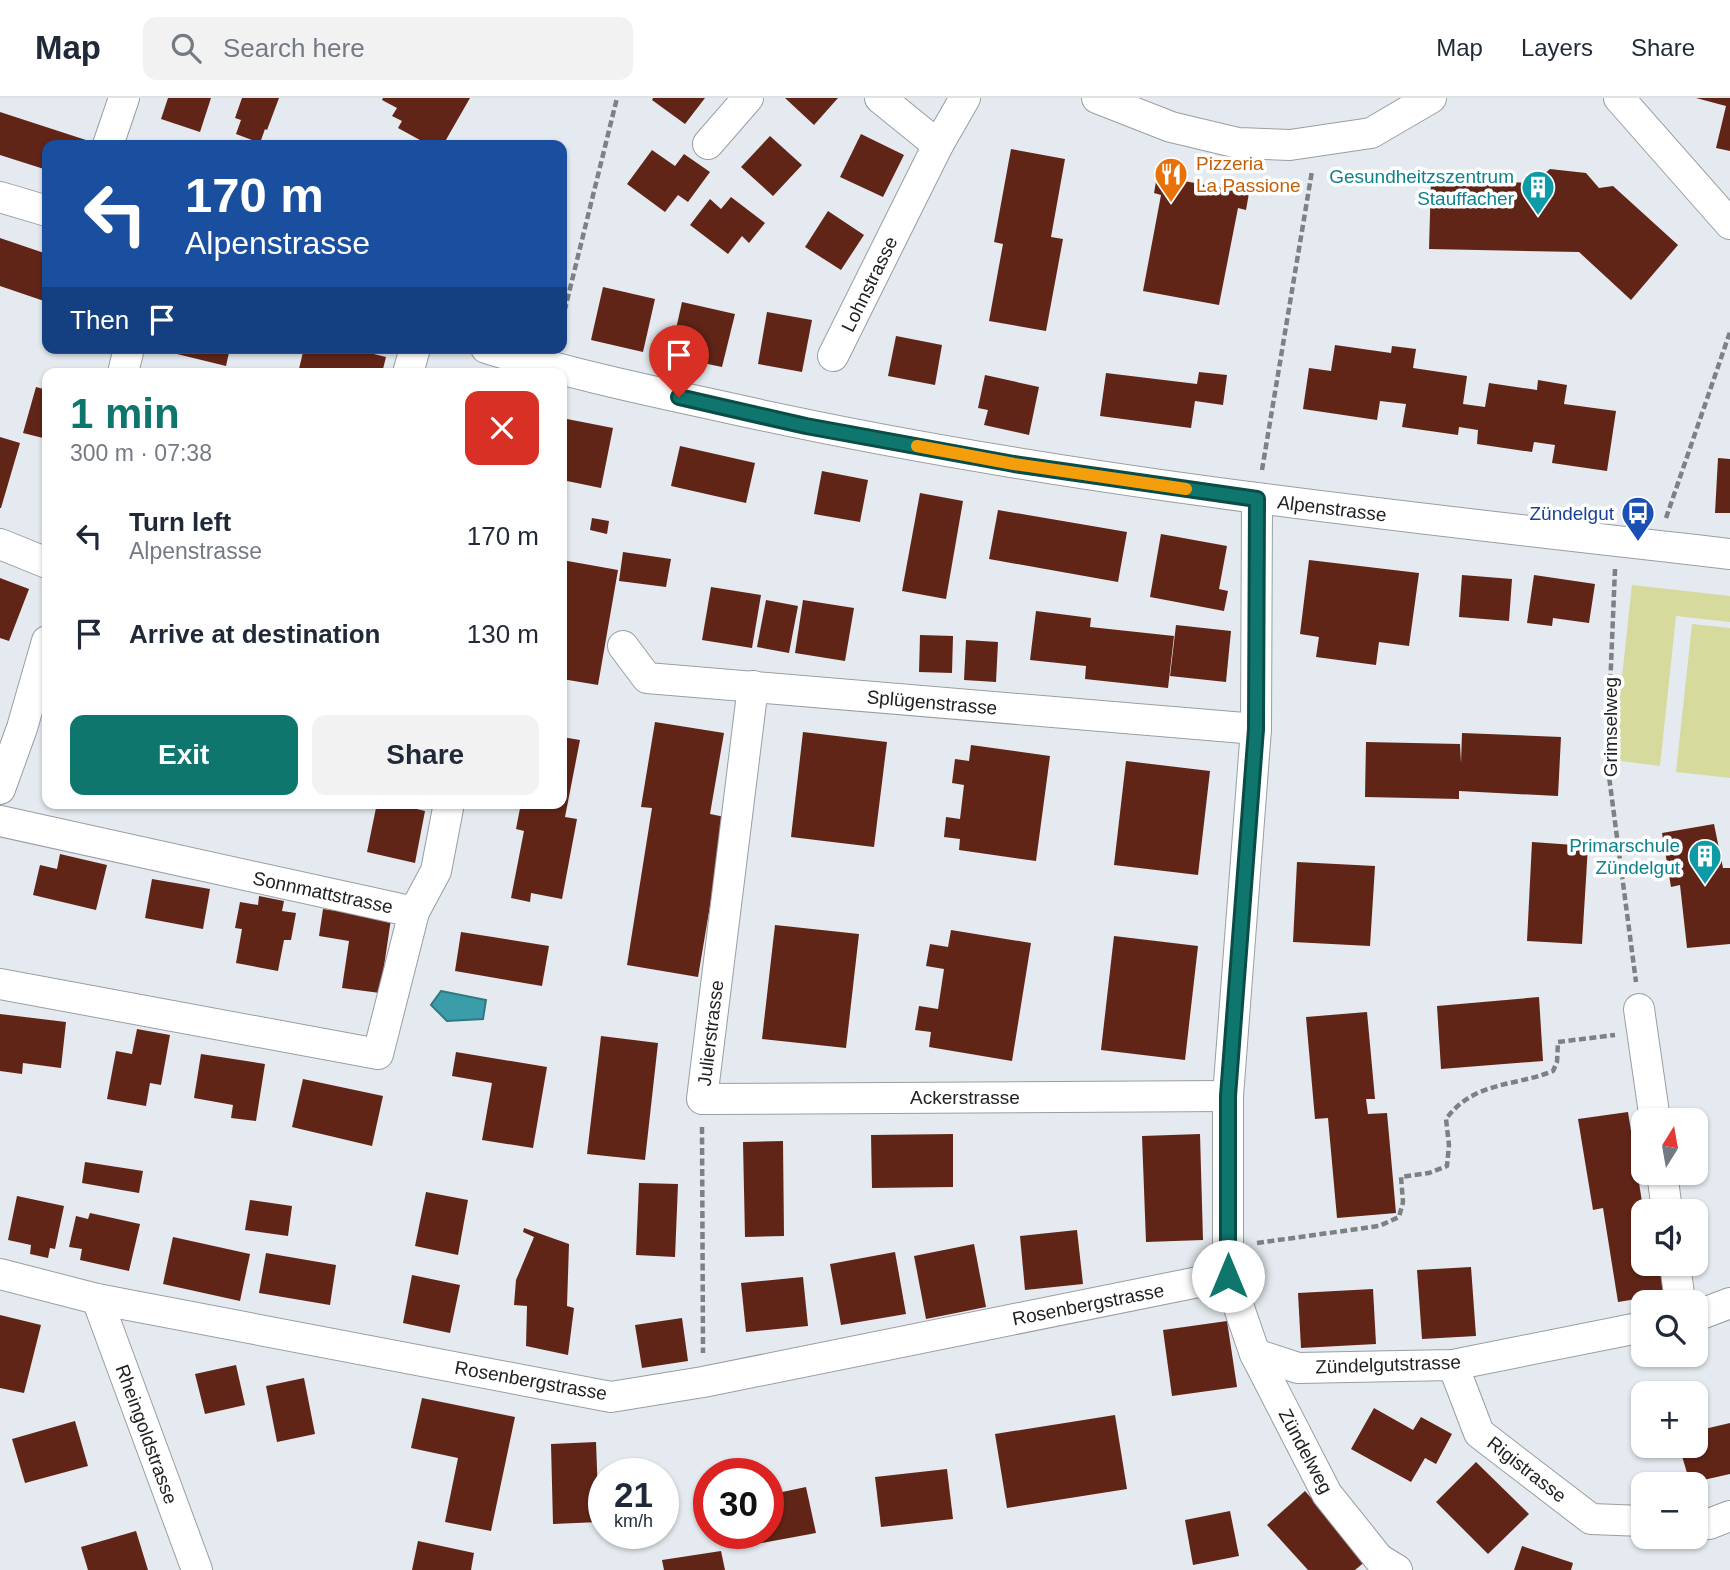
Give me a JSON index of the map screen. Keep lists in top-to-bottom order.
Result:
{
  "streets": {
    "street": [
      "Lohnstrasse",
      "Alpenstrasse",
      "Splügenstrasse",
      "Sonnmattstrasse",
      "Julierstrasse",
      "Ackerstrasse",
      "Rosenbergstrasse",
      "Zündelgutstrasse",
      "Rheingoldstrasse",
      "Zündelweg",
      "Rigistrasse"
    ],
    "path": ["Grimselweg"]
  },
  "crossings": [
    ["Alpenstrasse", "Grimselweg"],
    ["Splügenstrasse", "Julierstrasse"],
    ["Julierstrasse", "Ackerstrasse"],
    ["Julierstrasse", "Rosenbergstrasse"],
    ["Rosenbergstrasse", "Rheingoldstrasse"],
    ["Zündelgutstrasse", "Zündelweg"],
    ["Zündelgutstrasse", "Rigistrasse"]
  ],
  "places": {
    "restaurant": ["Pizzeria La Passione"],
    "building": ["Gesundheitzszentrum Stauffacher", "Primarschule Zündelgut"],
    "bus stop": ["Zündelgut"]
  },
  "north": "top",
  "page": {
    "header": "Map",
    "search": "Search here",
    "nav": ["Map", "Layers", "Share"],
    "turn": ["170 m", "Alpenstrasse"],
    "then": "Then",
    "heading": ["1 min", "300 m · 07:38"],
    "list": [
      {
        "name": "Turn left",
        "note": "Alpenstrasse",
        "value": "170 m"
      },
      {
        "name": "Arrive at destination",
        "value": "130 m"
      }
    ],
    "buttons": ["Exit", "Share"],
    "map_buttons": ["+", "−"],
    "speed": "21 km/h",
    "limit": "30"
  }
}
